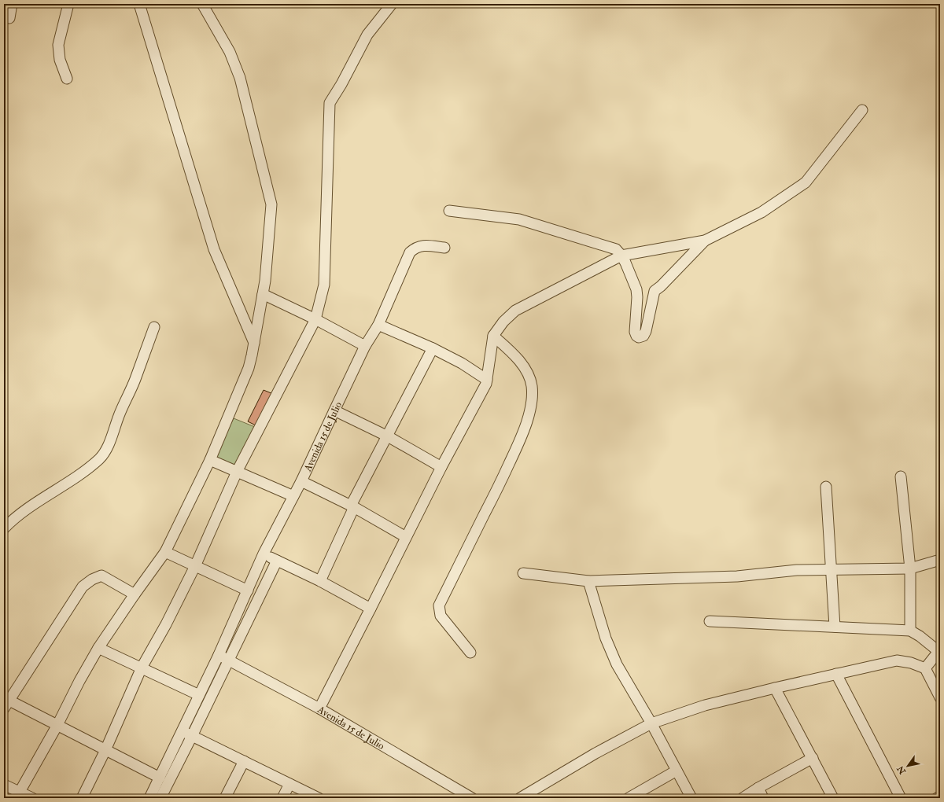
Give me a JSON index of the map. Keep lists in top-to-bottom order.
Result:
{
  "streets": {
    "street": ["Avenida 15 de Julio"]
  },
  "north": "bottom left"
}
